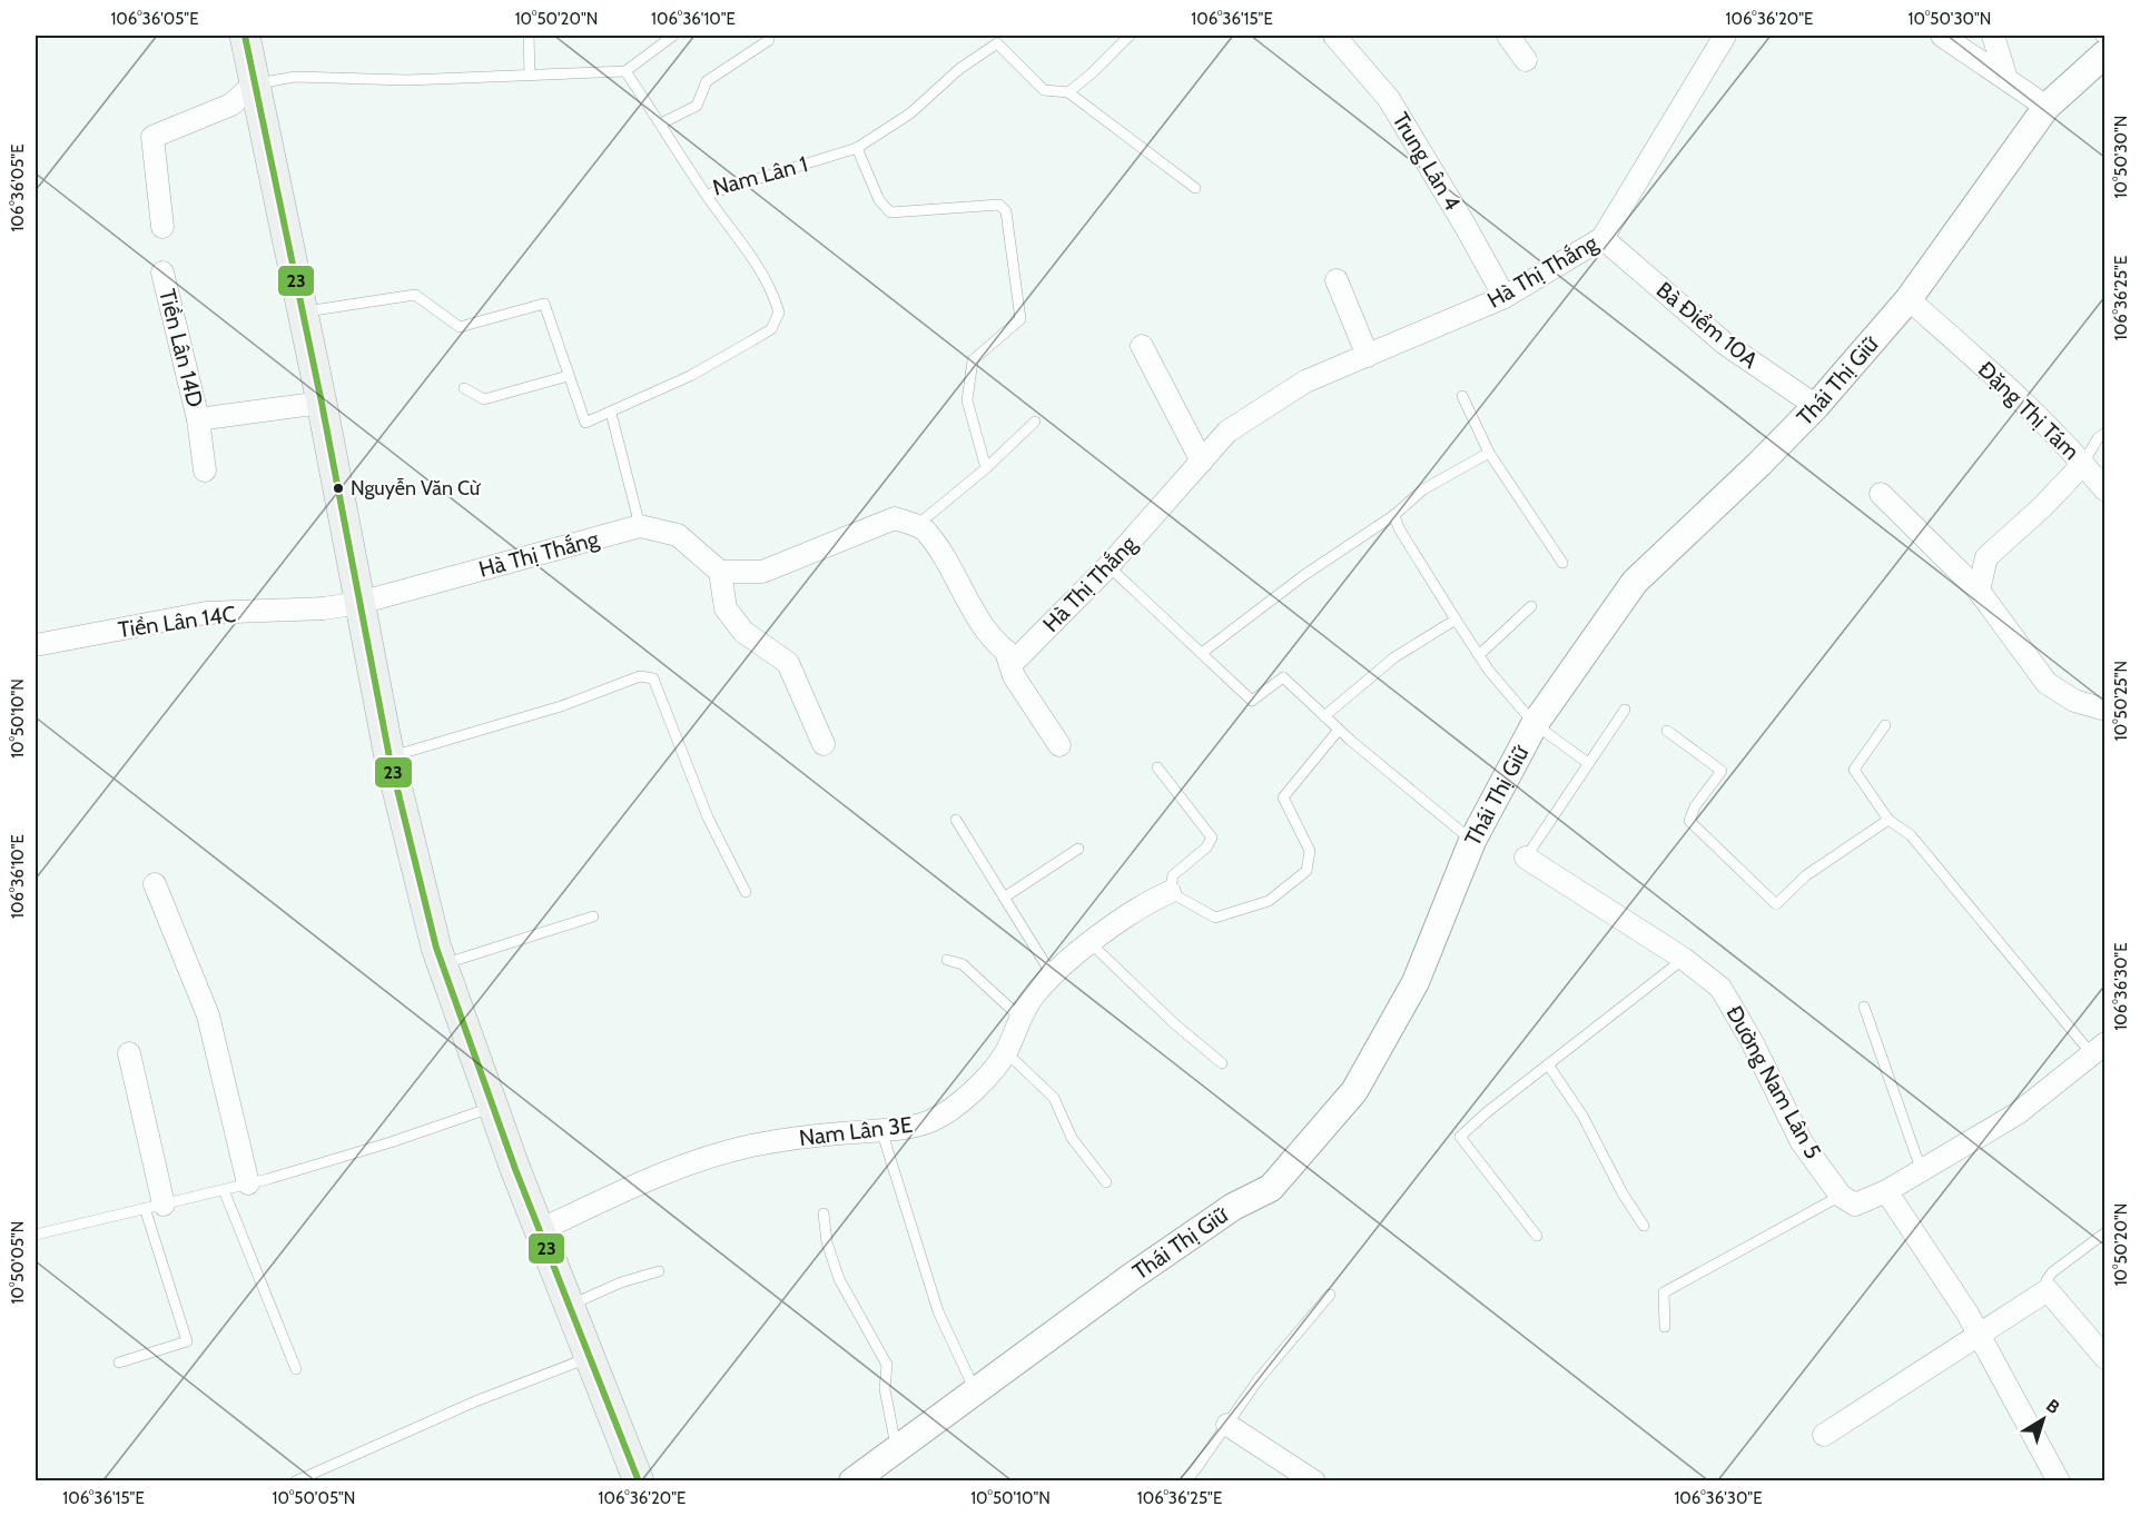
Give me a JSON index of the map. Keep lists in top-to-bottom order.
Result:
{
  "streets": {
    "street": [
      "Trung Lân 4",
      "Hà Thị Thắng",
      "Bà Điểm 10A",
      "Tiền Lân 14D",
      "Thái Thị Giữ",
      "Đặng Thị Tám",
      "Tiền Lân 14C",
      "Đường Nam Lân 5",
      "Nam Lân 3E"
    ],
    "lane": ["Nam Lân 1"]
  },
  "crossings": [
    ["Trung Lân 4", "Hà Thị Thắng"],
    ["Hà Thị Thắng", "Bà Điểm 10A"],
    ["Hà Thị Thắng", "Tiền Lân 14C"],
    ["Bà Điểm 10A", "Thái Thị Giữ"],
    ["Thái Thị Giữ", "Đặng Thị Tám"]
  ],
  "places": ["Nguyễn Văn Cừ"],
  "lines": ["transit line 23"],
  "north": "top right",
  "coordinates": [
    "106°36'05\"E",
    "10°50'20\"N",
    "106°36'10\"E",
    "106°36'15\"E",
    "106°36'20\"E",
    "10°50'30\"N",
    "106°36'25\"E",
    "10°50'25\"N",
    "10°50'10\"N",
    "106°36'30\"E",
    "10°50'05\"N"
  ]
}
